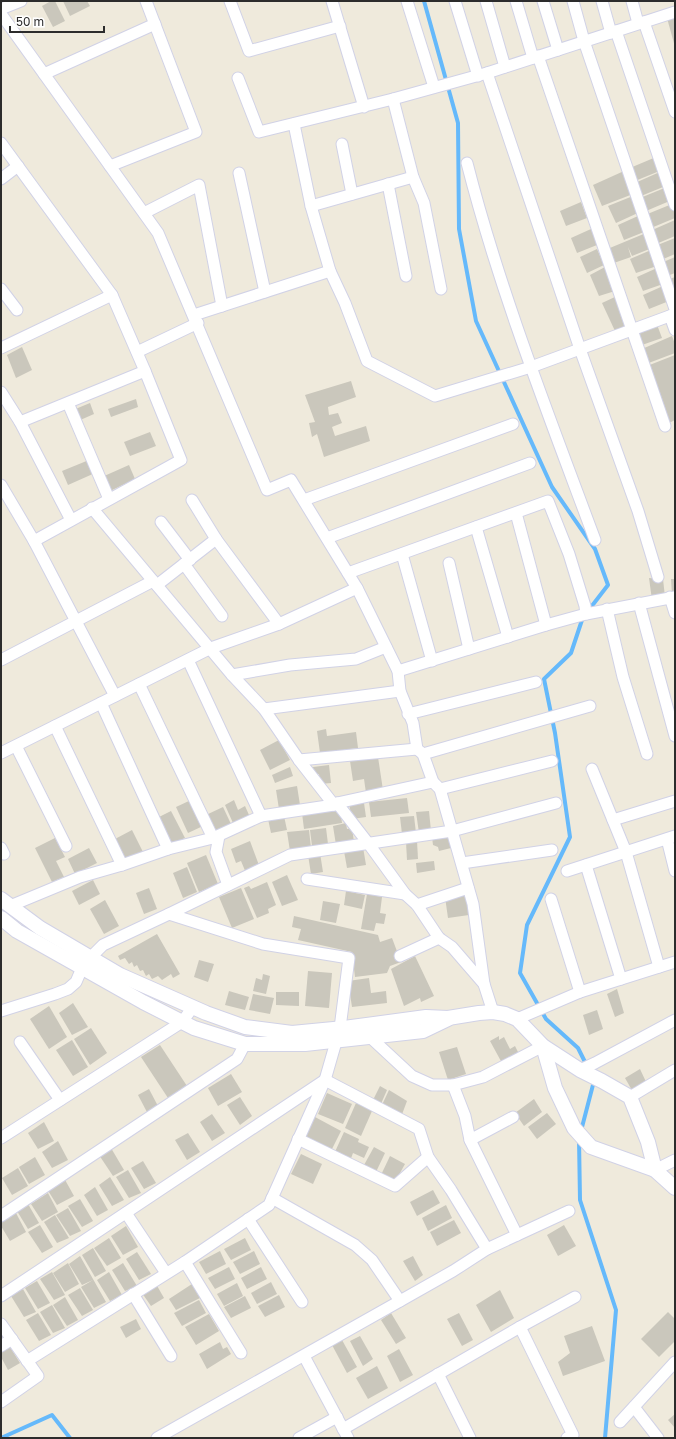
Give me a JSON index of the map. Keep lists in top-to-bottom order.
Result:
{
  "scale_bar": "50 m"
}
